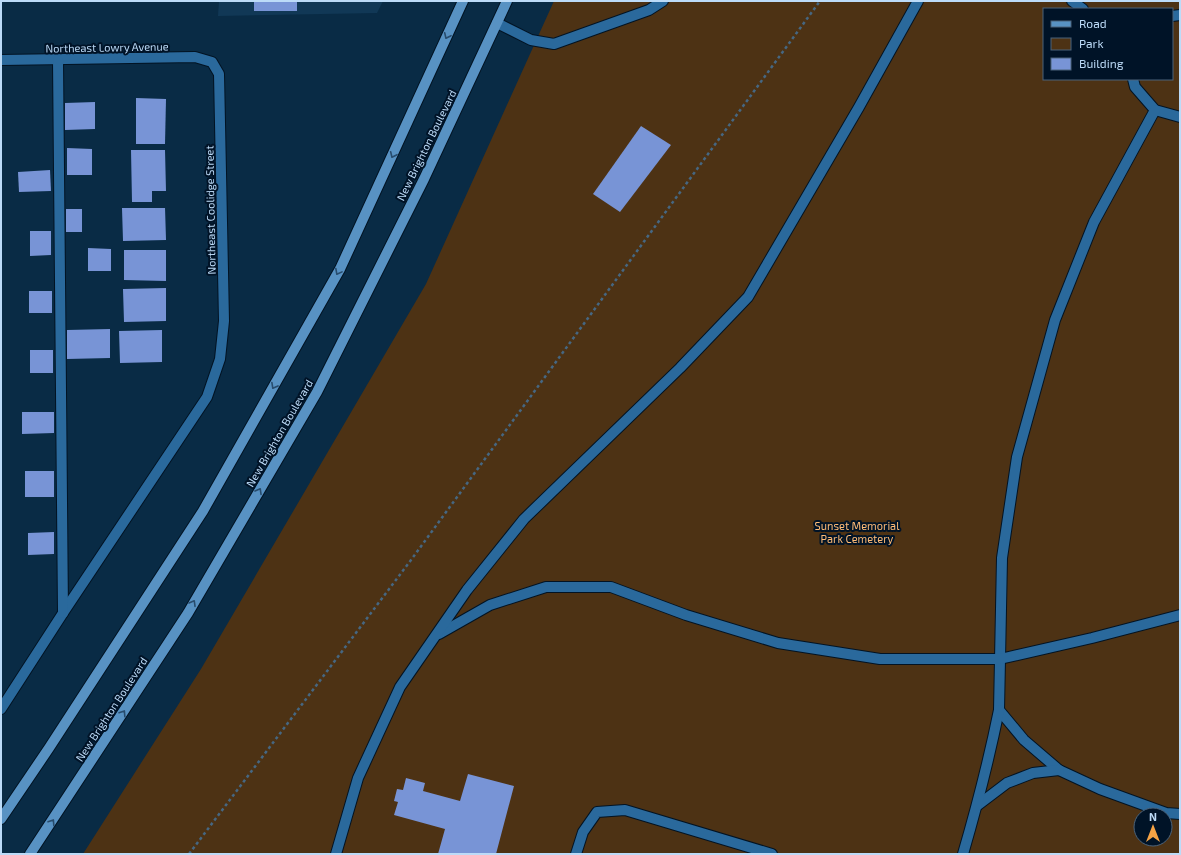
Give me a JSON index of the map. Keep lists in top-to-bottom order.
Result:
{
  "streets": {
    "main road": ["New Brighton Boulevard"],
    "street": ["Northeast Lowry Avenue", "Northeast Coolidge Street"]
  },
  "crossings": [
    ["Northeast Lowry Avenue", "Northeast Coolidge Street"]
  ],
  "parks": ["Sunset Memorial Park Cemetery"],
  "legend": ["Road", "Park", "Building"],
  "north": "top"
}
